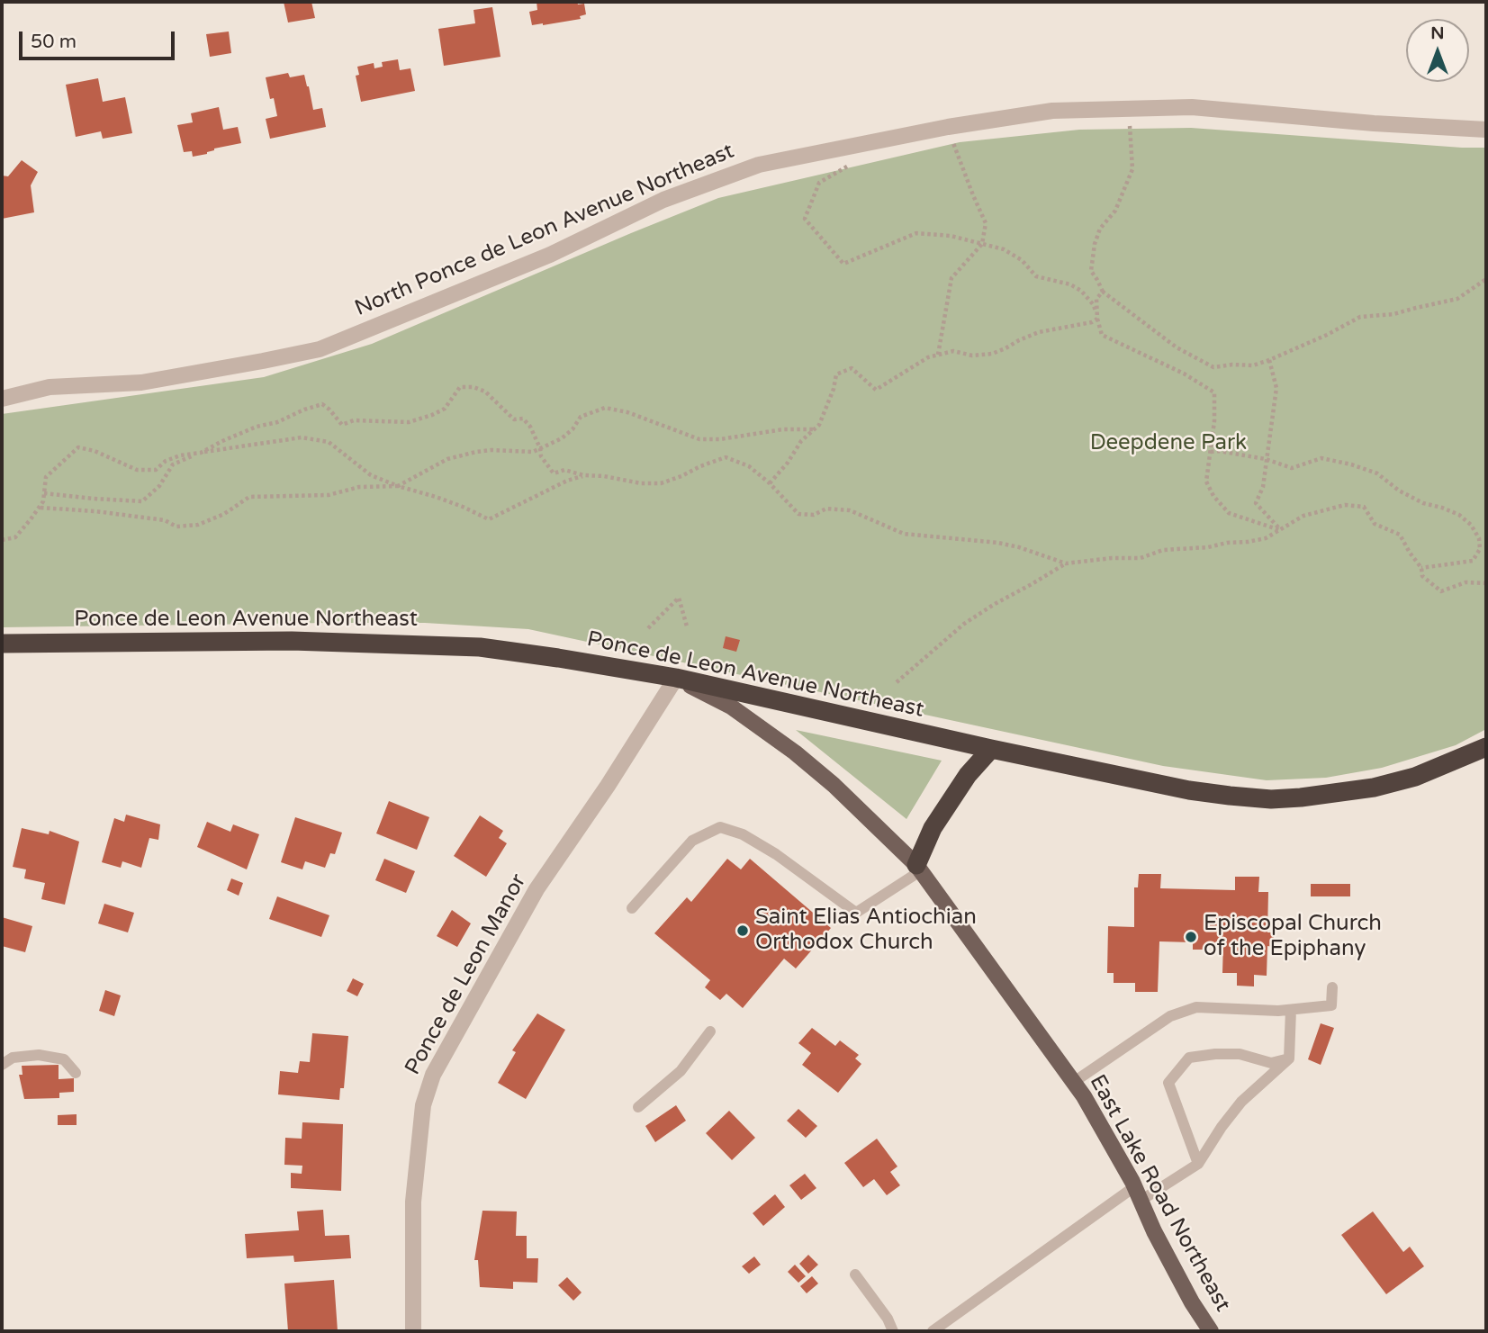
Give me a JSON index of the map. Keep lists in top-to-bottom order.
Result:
{
  "streets": {
    "highway": ["Ponce de Leon Avenue Northeast"],
    "main road": ["East Lake Road Northeast"],
    "street": ["North Ponce de Leon Avenue Northeast", "Ponce de Leon Manor"]
  },
  "crossings": [
    ["Ponce de Leon Avenue Northeast", "Ponce de Leon Manor"],
    ["Ponce de Leon Avenue Northeast", "East Lake Road Northeast"],
    ["Ponce de Leon Manor", "East Lake Road Northeast"]
  ],
  "parks": ["Deepdene Park"],
  "places": ["Saint Elias Antiochian Orthodox Church", "Episcopal Church of the Epiphany"],
  "scale_bar": "50 m",
  "north": "top"
}
